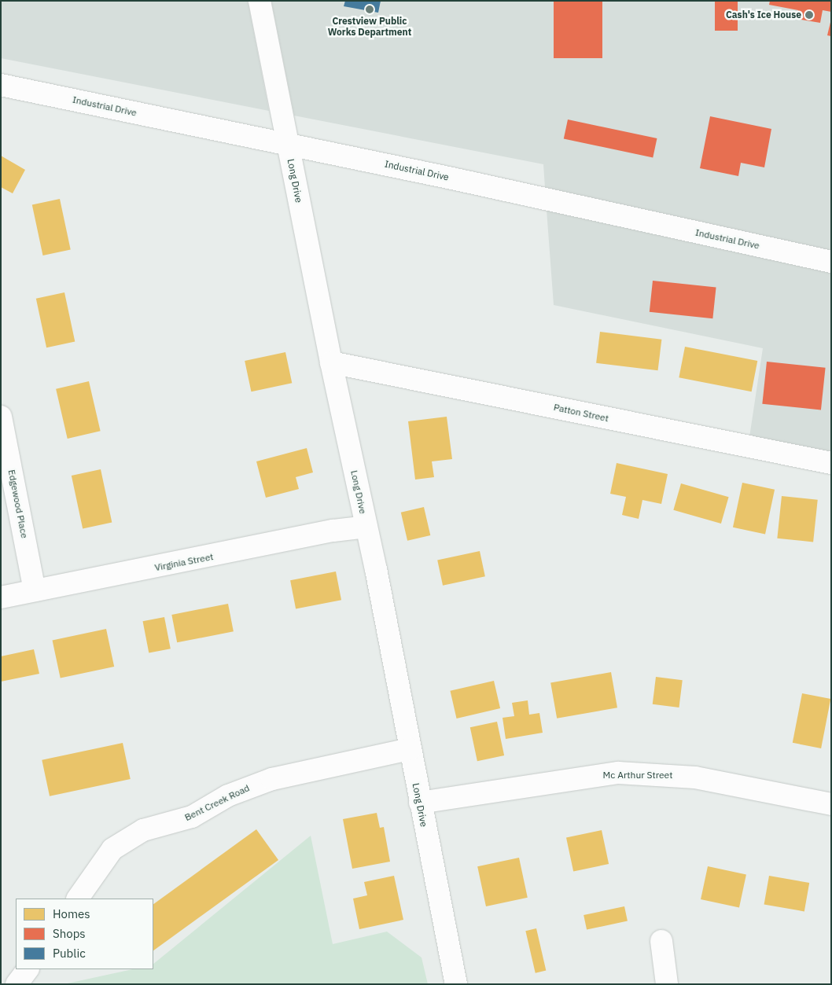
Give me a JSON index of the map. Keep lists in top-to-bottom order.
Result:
{
  "streets": {
    "street": [
      "Industrial Drive",
      "Long Drive",
      "Patton Street",
      "Edgewood Place",
      "Virginia Street",
      "Mc Arthur Street",
      "Bent Creek Road"
    ]
  },
  "crossings": [
    ["Industrial Drive", "Long Drive"],
    ["Long Drive", "Patton Street"],
    ["Long Drive", "Virginia Street"],
    ["Long Drive", "Mc Arthur Street"],
    ["Long Drive", "Bent Creek Road"],
    ["Edgewood Place", "Virginia Street"]
  ],
  "places": ["Crestview Public Works Department", "Cash's Ice House"],
  "legend": ["Homes", "Shops", "Public"]
}
